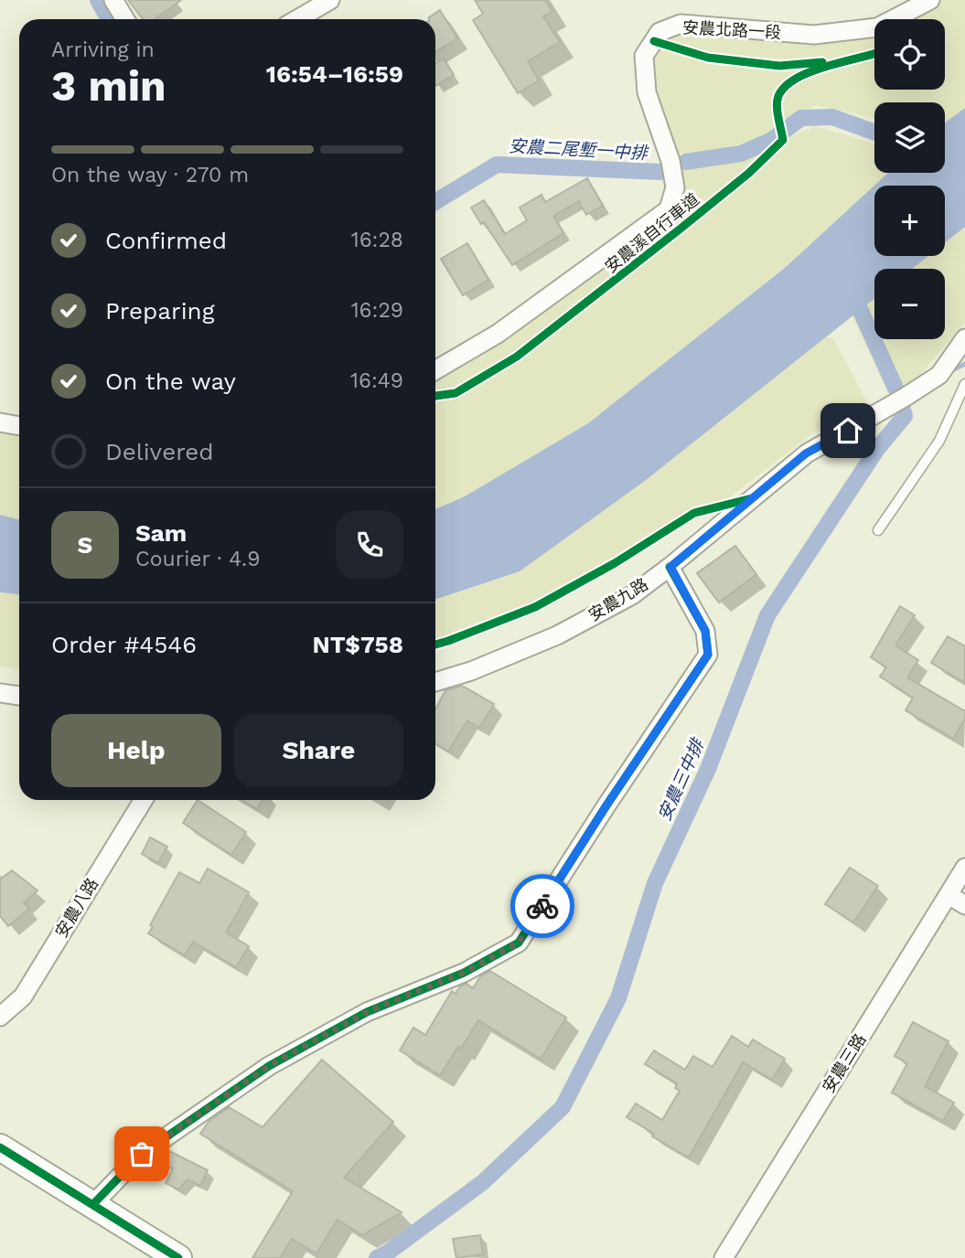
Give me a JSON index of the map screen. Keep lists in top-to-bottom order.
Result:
{
  "streets": {
    "street": [
      "安農北路一段",
      "安農九路",
      "安農八路",
      "安農三路"
    ],
    "cycle path": ["安農溪自行車道"]
  },
  "water": ["安農二尾塹一中排", "安農三中排"],
  "page": {
    "map_buttons": ["+", "−"],
    "heading": ["3 min", "Arriving in", "16:54–16:59"],
    "panel": [
      "Sam",
      "Courier · 4.9",
      "Order #4546",
      "NT$758"
    ],
    "bar": "On the way · 270 m",
    "list": [
      ["Confirmed", "16:28"],
      ["Preparing", "16:29"],
      ["On the way", "16:49"],
      "Delivered"
    ],
    "round": "S",
    "buttons": ["Help", "Share"]
  }
}
